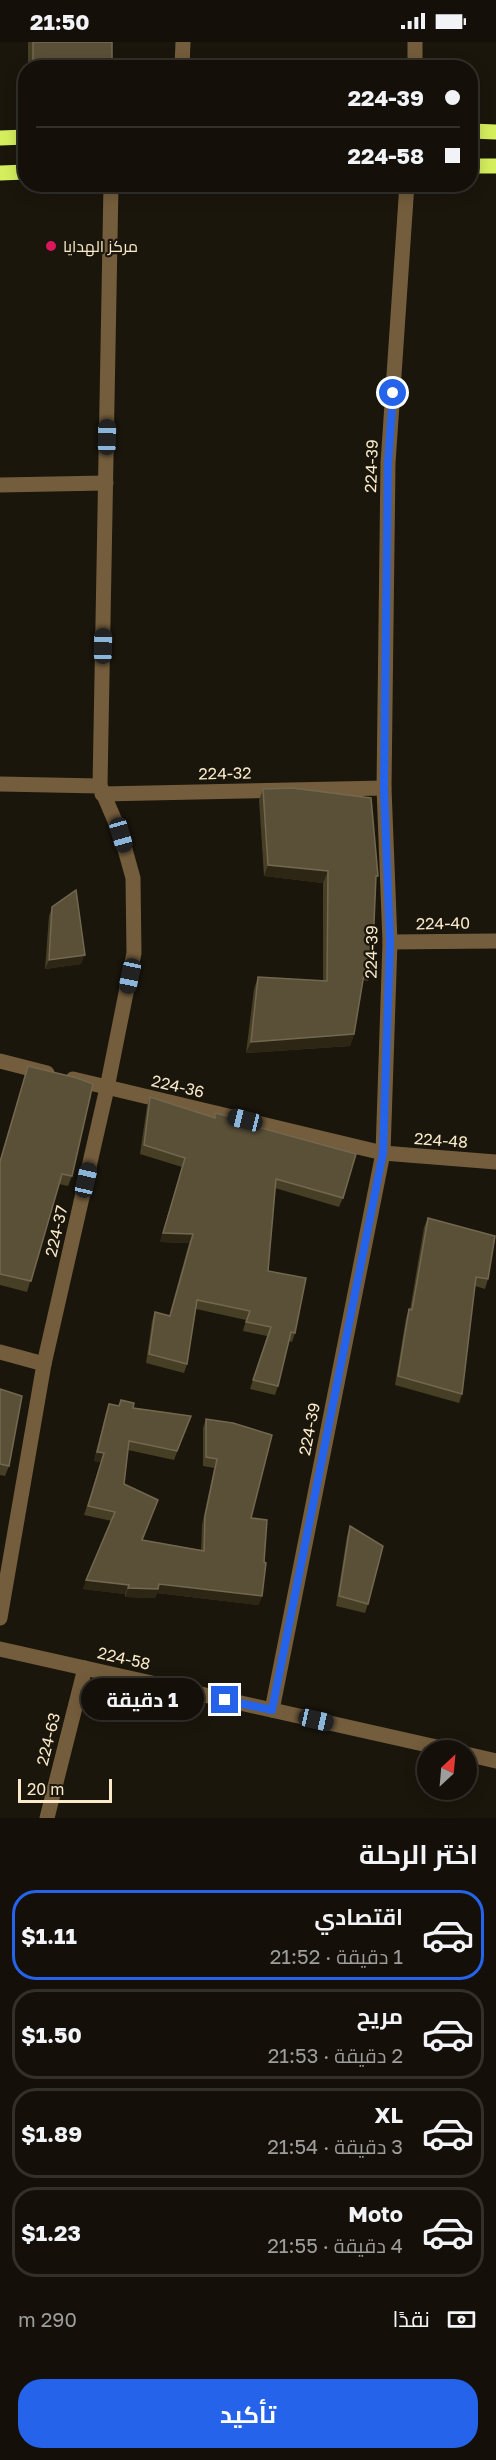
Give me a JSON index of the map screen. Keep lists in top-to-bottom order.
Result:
{
  "streets": {
    "street": [
      "224-39",
      "224-32",
      "224-40",
      "224-36",
      "224-48",
      "224-37",
      "224-58",
      "224-63"
    ]
  },
  "crossings": [
    ["224-39", "224-32"],
    ["224-39", "224-40"],
    ["224-39", "224-36"],
    ["224-39", "224-48"],
    ["224-39", "224-58"],
    ["224-32", "224-37"],
    ["224-36", "224-48"],
    ["224-36", "224-37"],
    ["224-58", "224-63"]
  ],
  "places": ["مركز الهدايا"],
  "scale_bar": "20 m",
  "north": "top right",
  "page": {
    "status": "21:50",
    "banner": ["224-39", "224-58"],
    "bubble": "1 دقيقة",
    "scale": "20 m",
    "heading": "اختر الرحلة",
    "list": [
      {
        "name": "اقتصادي",
        "note": "1 دقيقة · 21:52",
        "value": "$1.11"
      },
      {
        "name": "مريح",
        "note": "2 دقيقة · 21:53",
        "value": "$1.50"
      },
      {
        "name": "XL",
        "note": "3 دقيقة · 21:54",
        "value": "$1.89"
      },
      {
        "name": "Moto",
        "note": "4 دقيقة · 21:55",
        "value": "$1.23"
      }
    ],
    "pay": ["نقدًا", "290 m"],
    "buttons": "تأكيد"
  }
}
